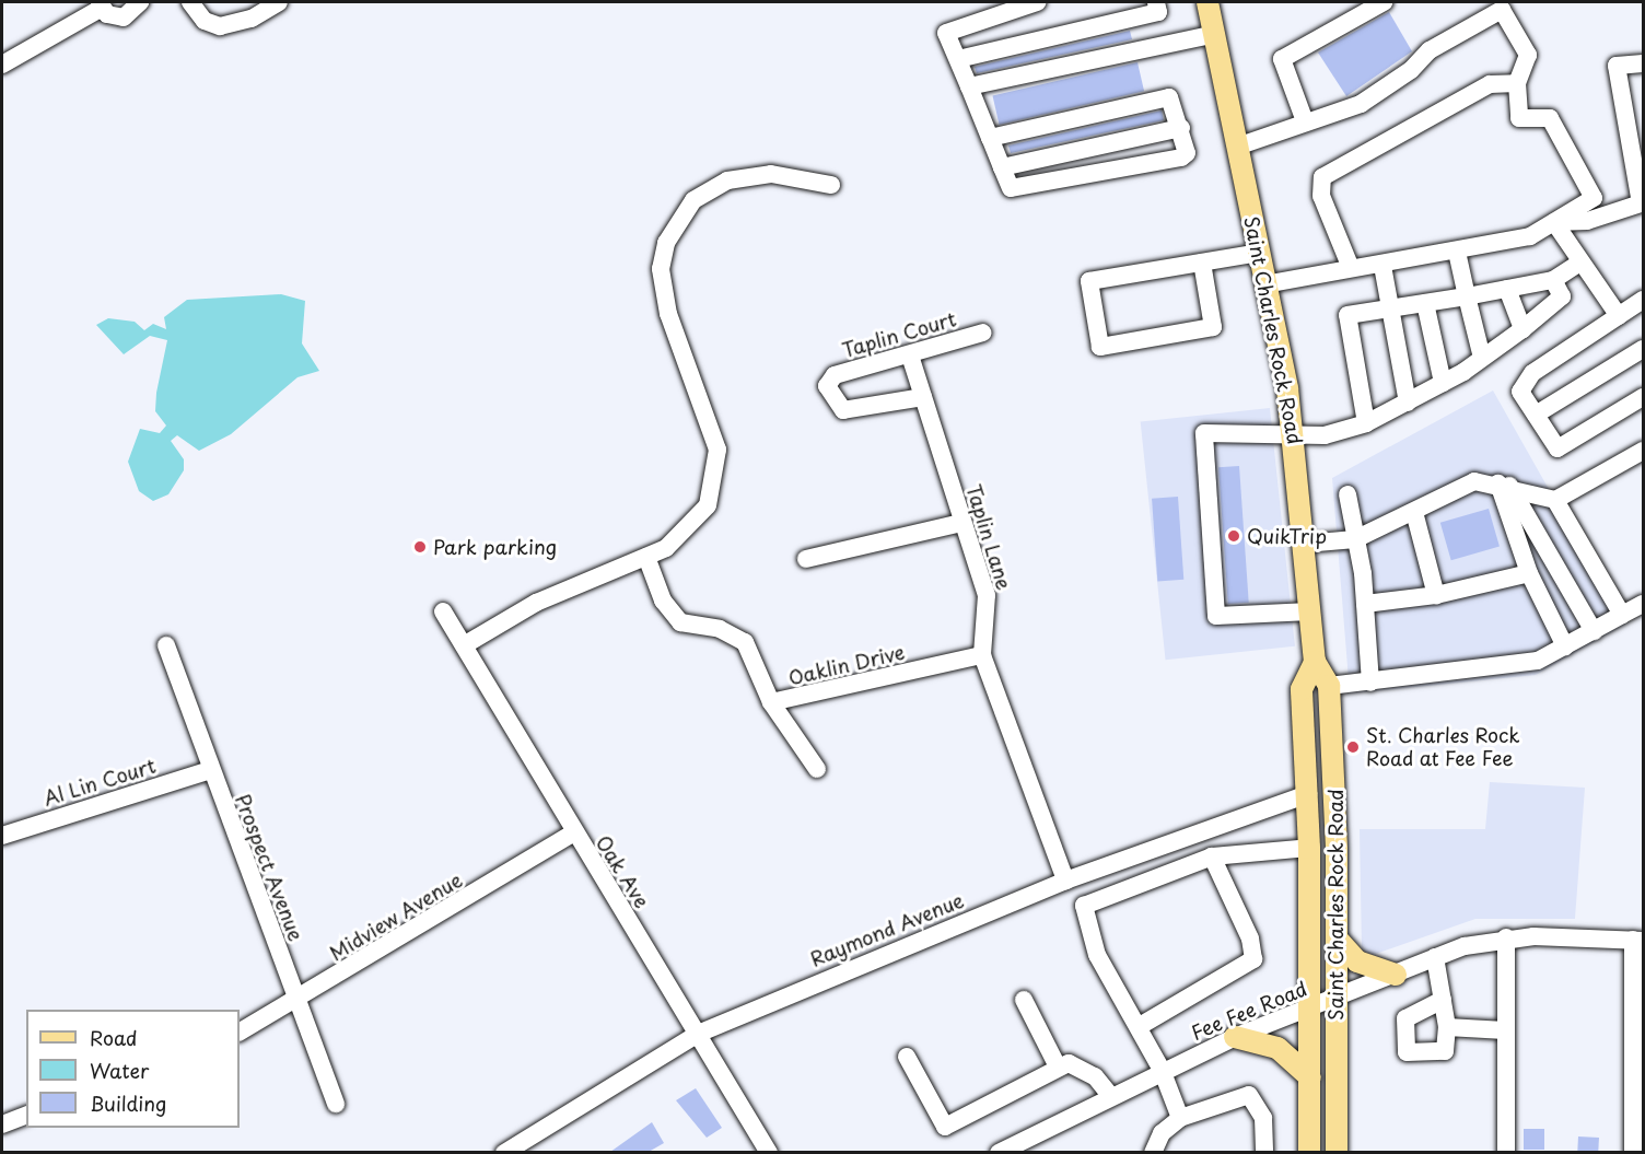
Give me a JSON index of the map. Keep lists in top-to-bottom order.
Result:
{
  "streets": {
    "main road": ["Saint Charles Rock Road"],
    "street": [
      "Taplin Court",
      "Taplin Lane",
      "Oaklin Drive",
      "Al Lin Court",
      "Prospect Avenue",
      "Oak Ave",
      "Midview Avenue",
      "Raymond Avenue",
      "Fee Fee Road"
    ]
  },
  "crossings": [
    ["Saint Charles Rock Road", "Raymond Avenue"],
    ["Saint Charles Rock Road", "Fee Fee Road"],
    ["Taplin Court", "Taplin Lane"],
    ["Taplin Lane", "Oaklin Drive"],
    ["Taplin Lane", "Raymond Avenue"],
    ["Al Lin Court", "Prospect Avenue"],
    ["Prospect Avenue", "Midview Avenue"],
    ["Oak Ave", "Midview Avenue"],
    ["Oak Ave", "Raymond Avenue"]
  ],
  "places": ["QuikTrip", "Park parking", "St. Charles Rock Road at Fee Fee"],
  "legend": ["Road", "Water", "Building"]
}
